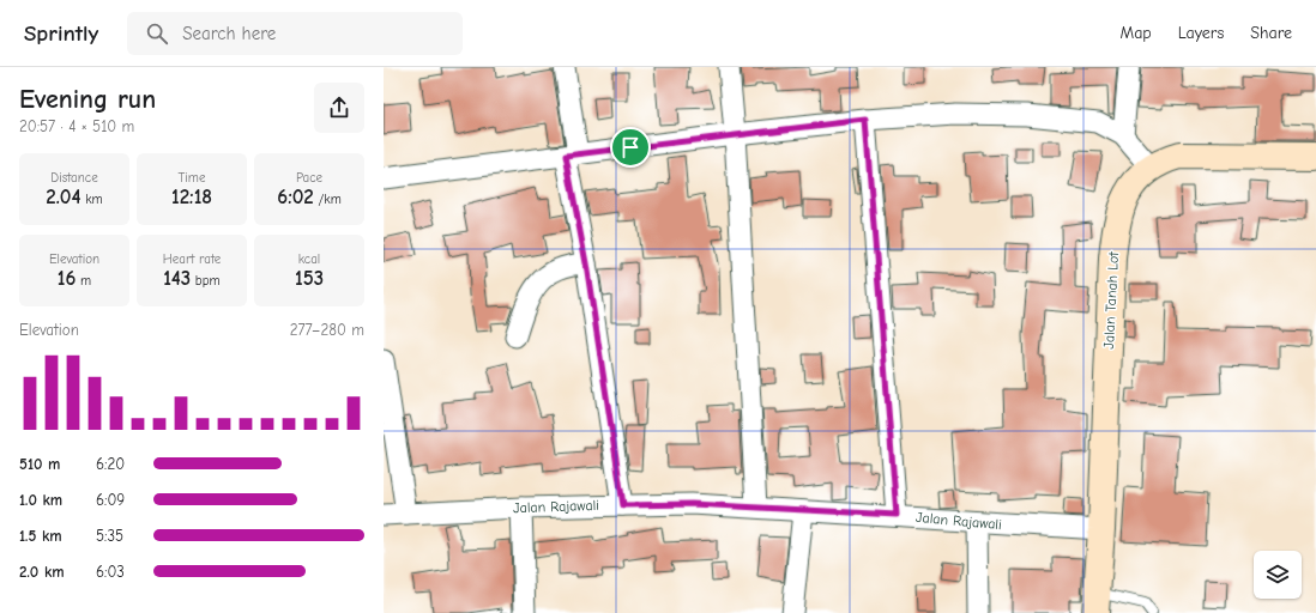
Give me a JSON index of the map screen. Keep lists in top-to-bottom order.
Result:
{
  "streets": {
    "main road": ["Jalan Tanah Lot"],
    "street": ["Jalan Rajawali"]
  },
  "crossings": [
    ["Jalan Tanah Lot", "Jalan Rajawali"]
  ],
  "page": {
    "header": "Sprintly",
    "search": "Search here",
    "nav": ["Map", "Layers", "Share"],
    "heading": ["Evening run", "20:57 · 4 × 510 m"],
    "stats": [
      ["Distance", "2.04 km"],
      ["Time", "12:18"],
      ["Pace", "6:02 /km"],
      ["Elevation", "16 m"],
      ["Heart rate", "143 bpm"],
      ["kcal", "153"]
    ],
    "chart": ["Elevation", "277–280 m"],
    "list": [
      {
        "name": "510 m",
        "note": "6:20"
      },
      {
        "name": "1.0 km",
        "note": "6:09"
      },
      {
        "name": "1.5 km",
        "note": "5:35"
      },
      {
        "name": "2.0 km",
        "note": "6:03"
      }
    ]
  }
}
